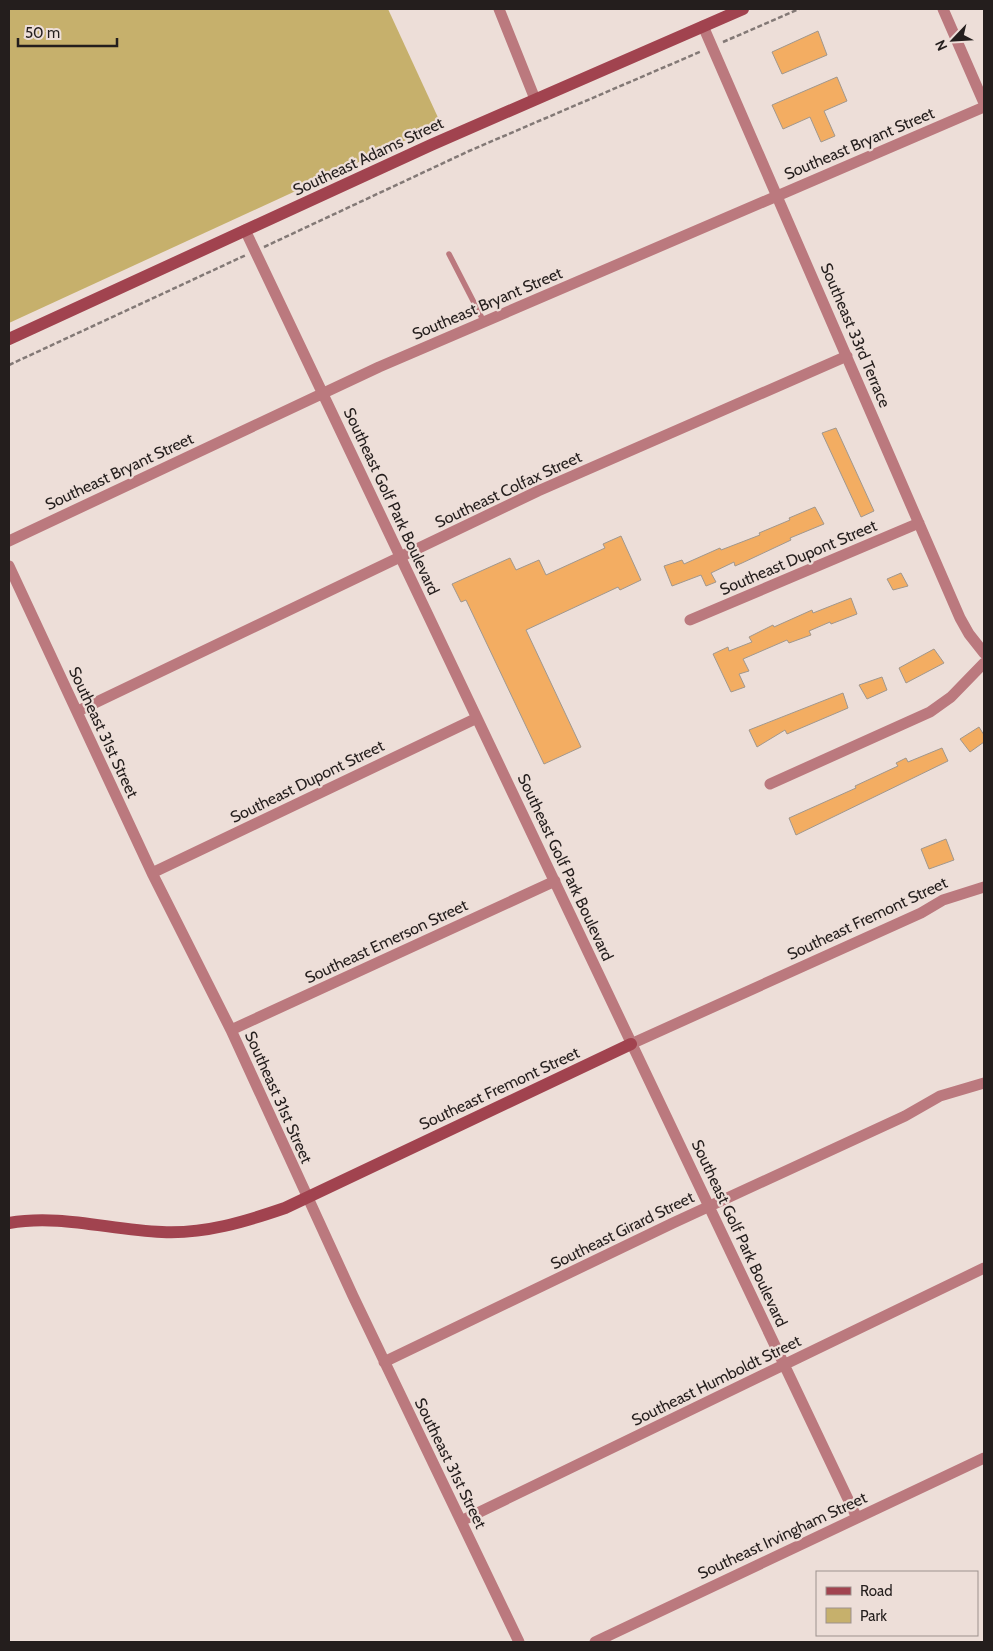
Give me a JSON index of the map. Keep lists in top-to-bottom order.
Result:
{
  "streets": {
    "main road": ["Southeast Adams Street", "Southeast Fremont Street"],
    "street": [
      "Southeast Bryant Street",
      "Southeast 33rd Terrace",
      "Southeast Colfax Street",
      "Southeast Golf Park Boulevard",
      "Southeast Dupont Street",
      "Southeast 31st Street",
      "Southeast Emerson Street",
      "Southeast Girard Street",
      "Southeast Humboldt Street",
      "Southeast Irvingham Street"
    ]
  },
  "crossings": [
    ["Southeast Bryant Street", "Southeast 33rd Terrace"],
    ["Southeast Bryant Street", "Southeast Golf Park Boulevard"],
    ["Southeast Adams Street", "Southeast 33rd Terrace"],
    ["Southeast Adams Street", "Southeast Golf Park Boulevard"],
    ["Southeast 33rd Terrace", "Southeast Colfax Street"],
    ["Southeast 33rd Terrace", "Southeast Dupont Street"],
    ["Southeast Colfax Street", "Southeast Golf Park Boulevard"],
    ["Southeast Colfax Street", "Southeast 31st Street"],
    ["Southeast Golf Park Boulevard", "Southeast Dupont Street"],
    ["Southeast Golf Park Boulevard", "Southeast Fremont Street"],
    ["Southeast Golf Park Boulevard", "Southeast Emerson Street"],
    ["Southeast Golf Park Boulevard", "Southeast Girard Street"],
    ["Southeast Golf Park Boulevard", "Southeast Humboldt Street"],
    ["Southeast Golf Park Boulevard", "Southeast Irvingham Street"],
    ["Southeast Dupont Street", "Southeast 31st Street"],
    ["Southeast 31st Street", "Southeast Fremont Street"],
    ["Southeast 31st Street", "Southeast Emerson Street"],
    ["Southeast 31st Street", "Southeast Girard Street"],
    ["Southeast 31st Street", "Southeast Humboldt Street"]
  ],
  "legend": ["Road", "Park"],
  "scale_bar": "50 m",
  "north": "bottom left"
}
